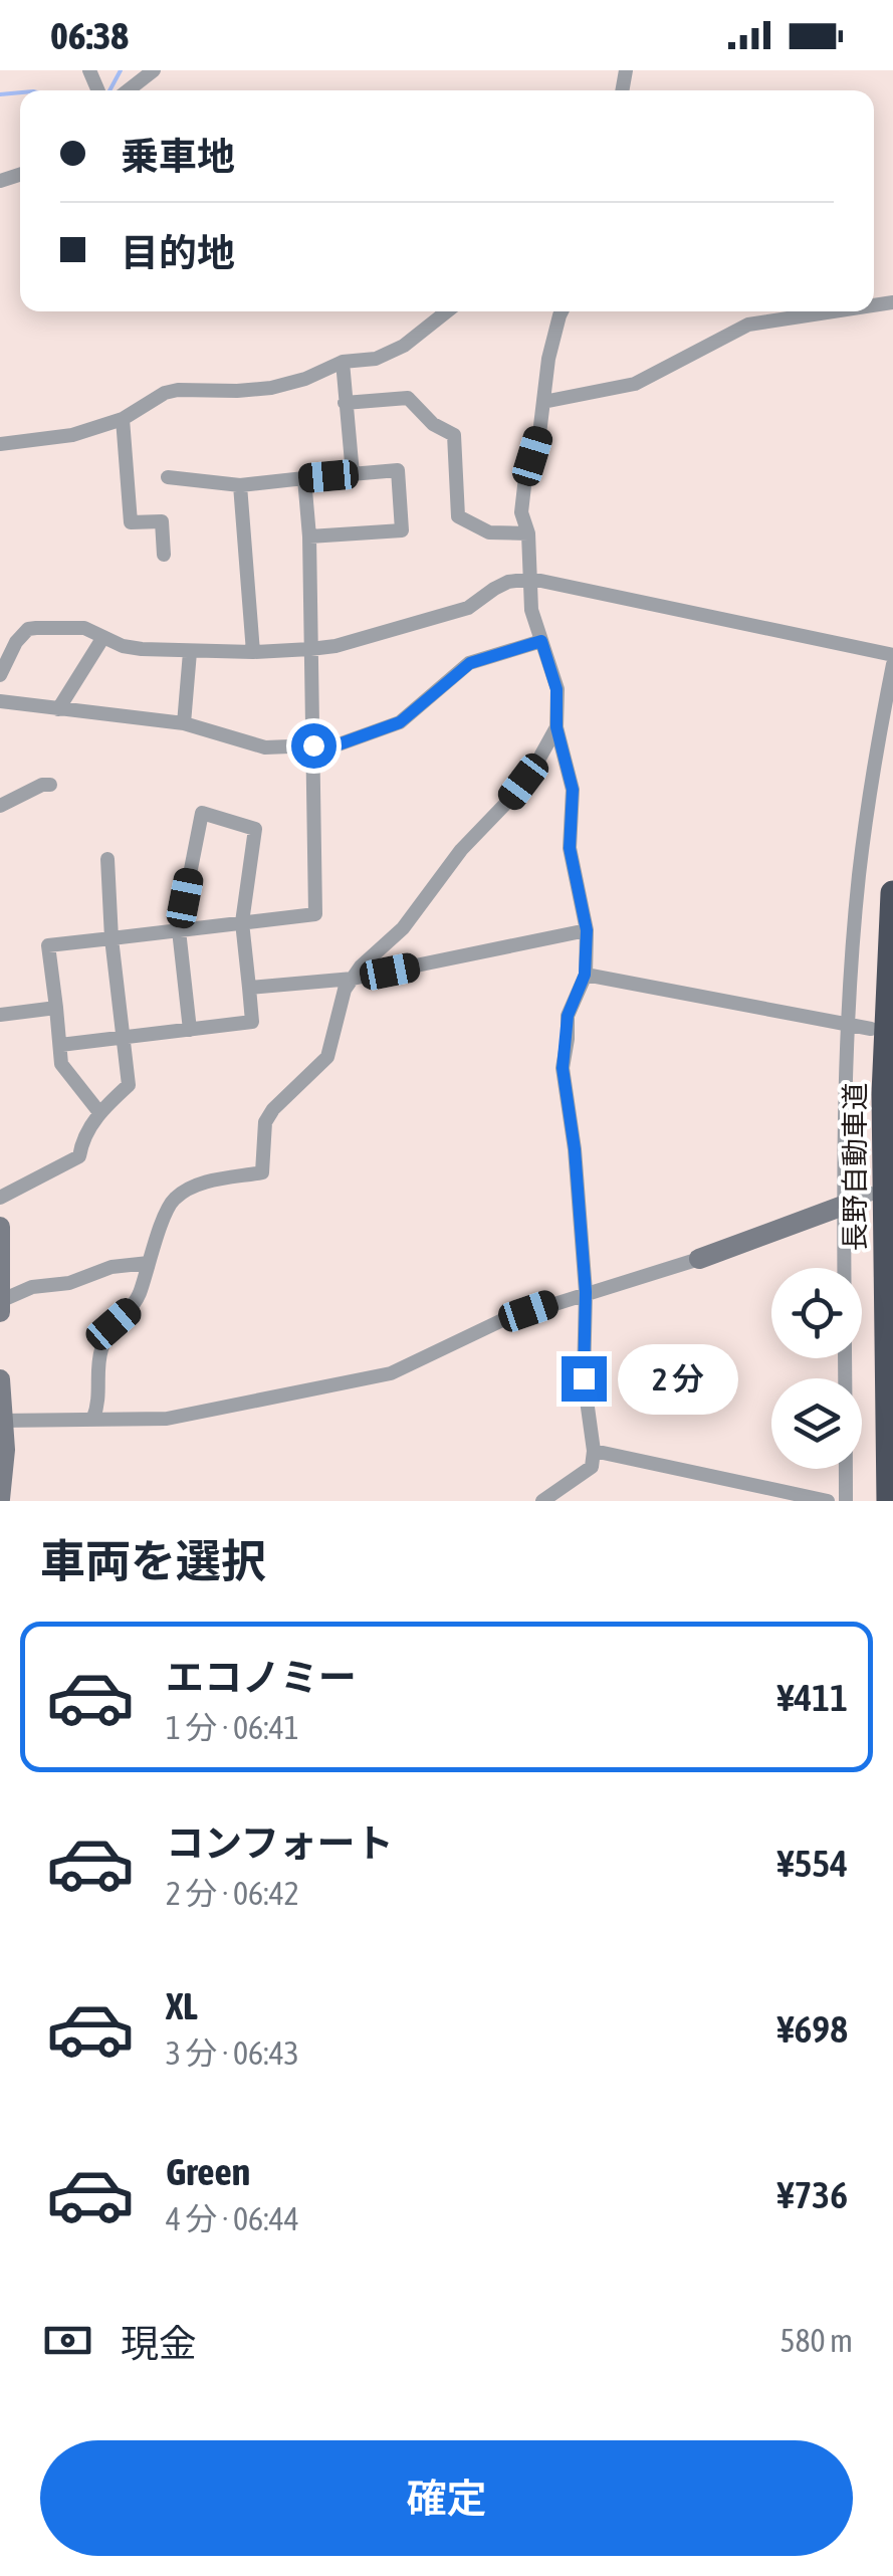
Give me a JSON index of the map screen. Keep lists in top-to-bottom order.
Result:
{
  "streets": {
    "highway": ["長野自動車道"]
  },
  "page": {
    "status": "06:38",
    "banner": ["乗車地", "目的地"],
    "bubble": "2 分",
    "heading": "車両を選択",
    "list": [
      {
        "name": "エコノミー",
        "note": "1 分 · 06:41",
        "value": "¥411"
      },
      {
        "name": "コンフォート",
        "note": "2 分 · 06:42",
        "value": "¥554"
      },
      {
        "name": "XL",
        "note": "3 分 · 06:43",
        "value": "¥698"
      },
      {
        "name": "Green",
        "note": "4 分 · 06:44",
        "value": "¥736"
      }
    ],
    "pay": ["現金", "580 m"],
    "buttons": "確定"
  }
}
